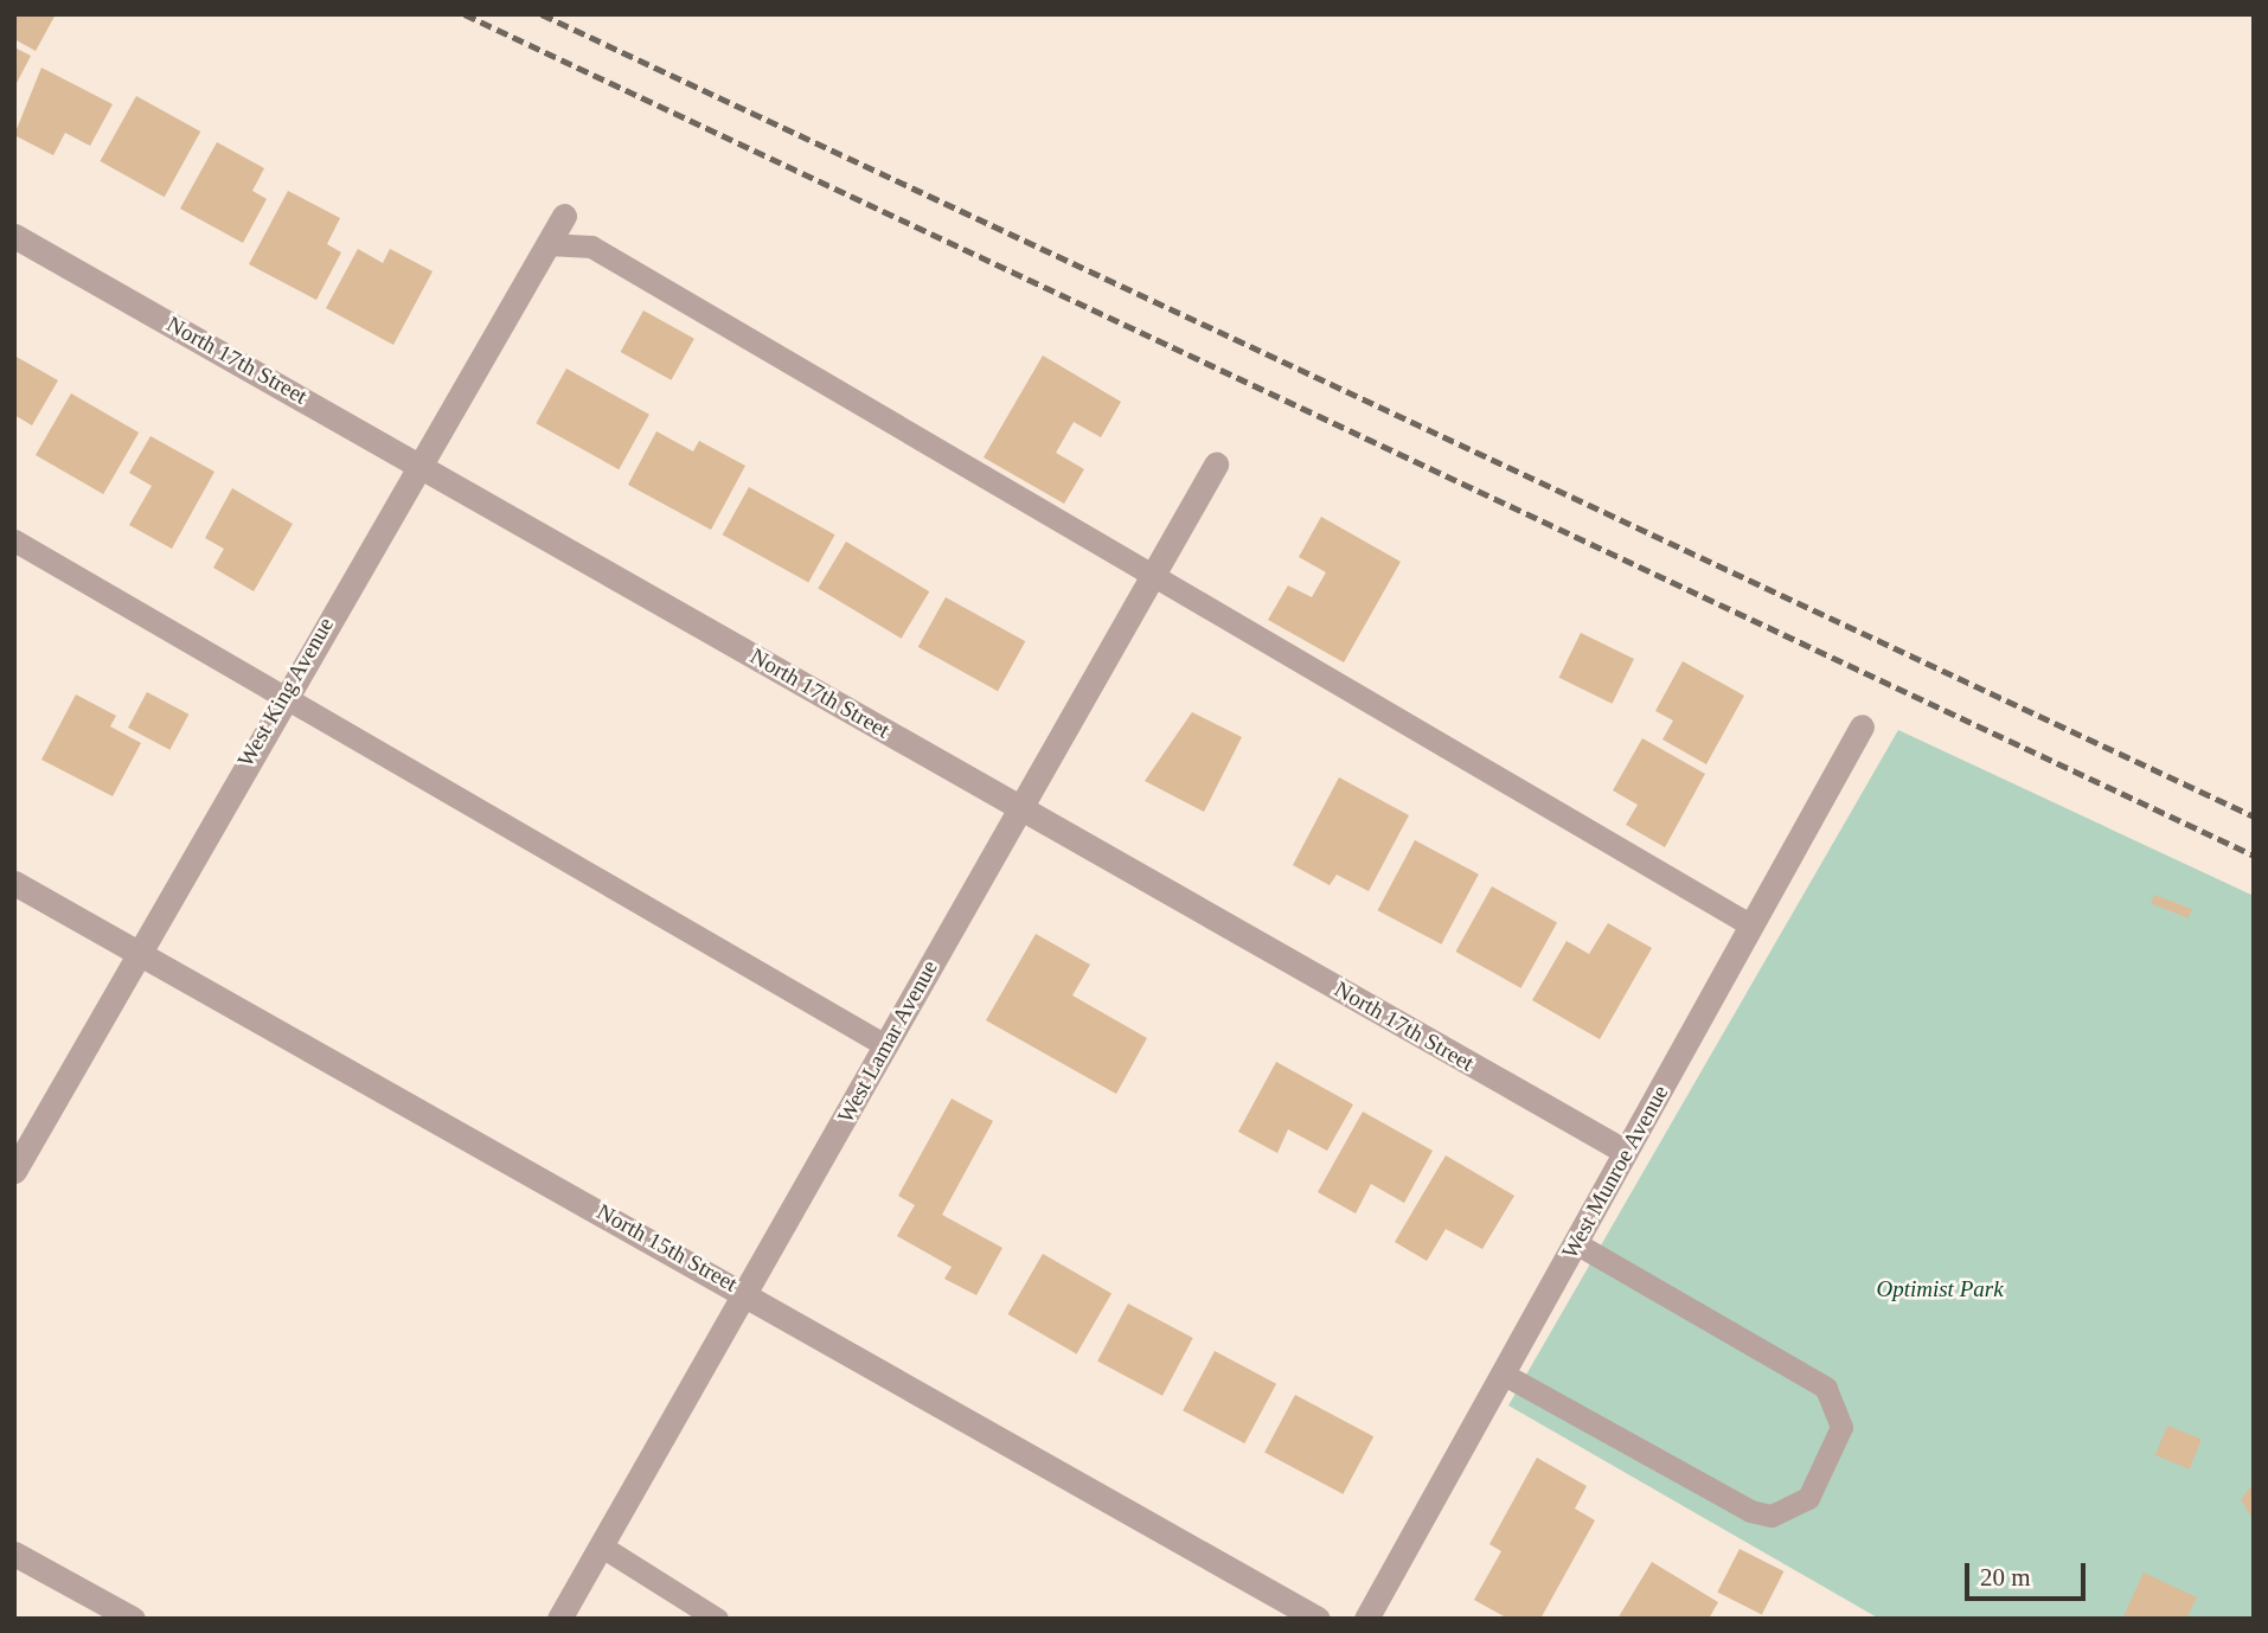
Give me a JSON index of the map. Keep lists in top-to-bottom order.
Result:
{
  "streets": {
    "street": [
      "North 17th Street",
      "West King Avenue",
      "West Lamar Avenue",
      "West Munroe Avenue",
      "North 15th Street"
    ]
  },
  "crossings": [
    ["North 17th Street", "West King Avenue"],
    ["North 17th Street", "West Lamar Avenue"],
    ["North 17th Street", "West Munroe Avenue"],
    ["West King Avenue", "North 15th Street"],
    ["West Lamar Avenue", "North 15th Street"]
  ],
  "parks": ["Optimist Park"],
  "scale_bar": "20 m"
}
